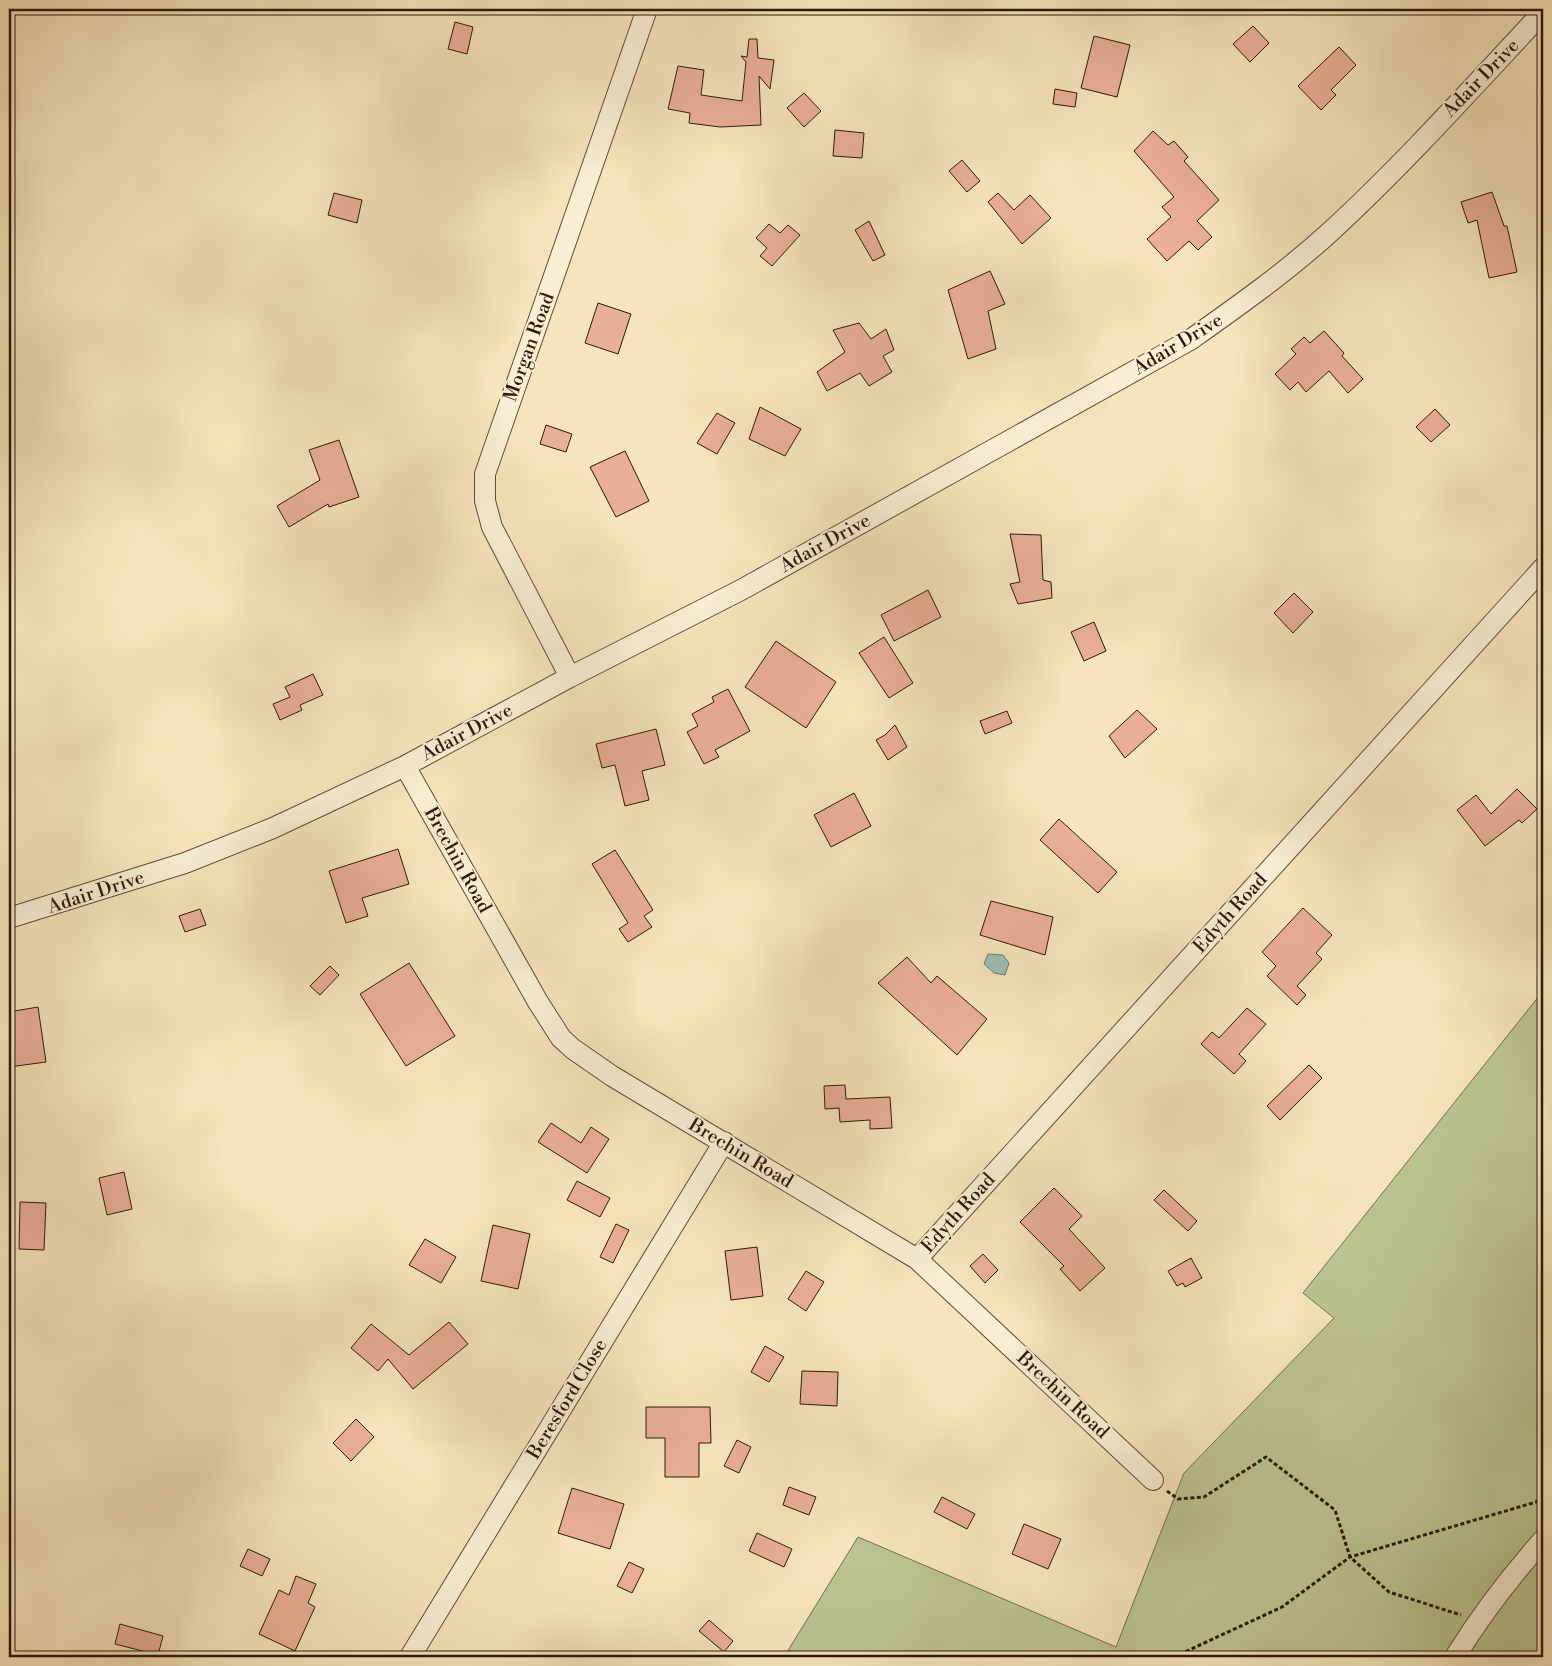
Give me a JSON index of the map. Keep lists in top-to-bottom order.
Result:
{
  "streets": {
    "street": [
      "Adair Drive",
      "Morgan Road",
      "Brechin Road",
      "Edyth Road",
      "Beresford Close"
    ]
  },
  "crossings": [
    ["Adair Drive", "Morgan Road"],
    ["Adair Drive", "Brechin Road"],
    ["Brechin Road", "Edyth Road"],
    ["Brechin Road", "Beresford Close"]
  ]
}
